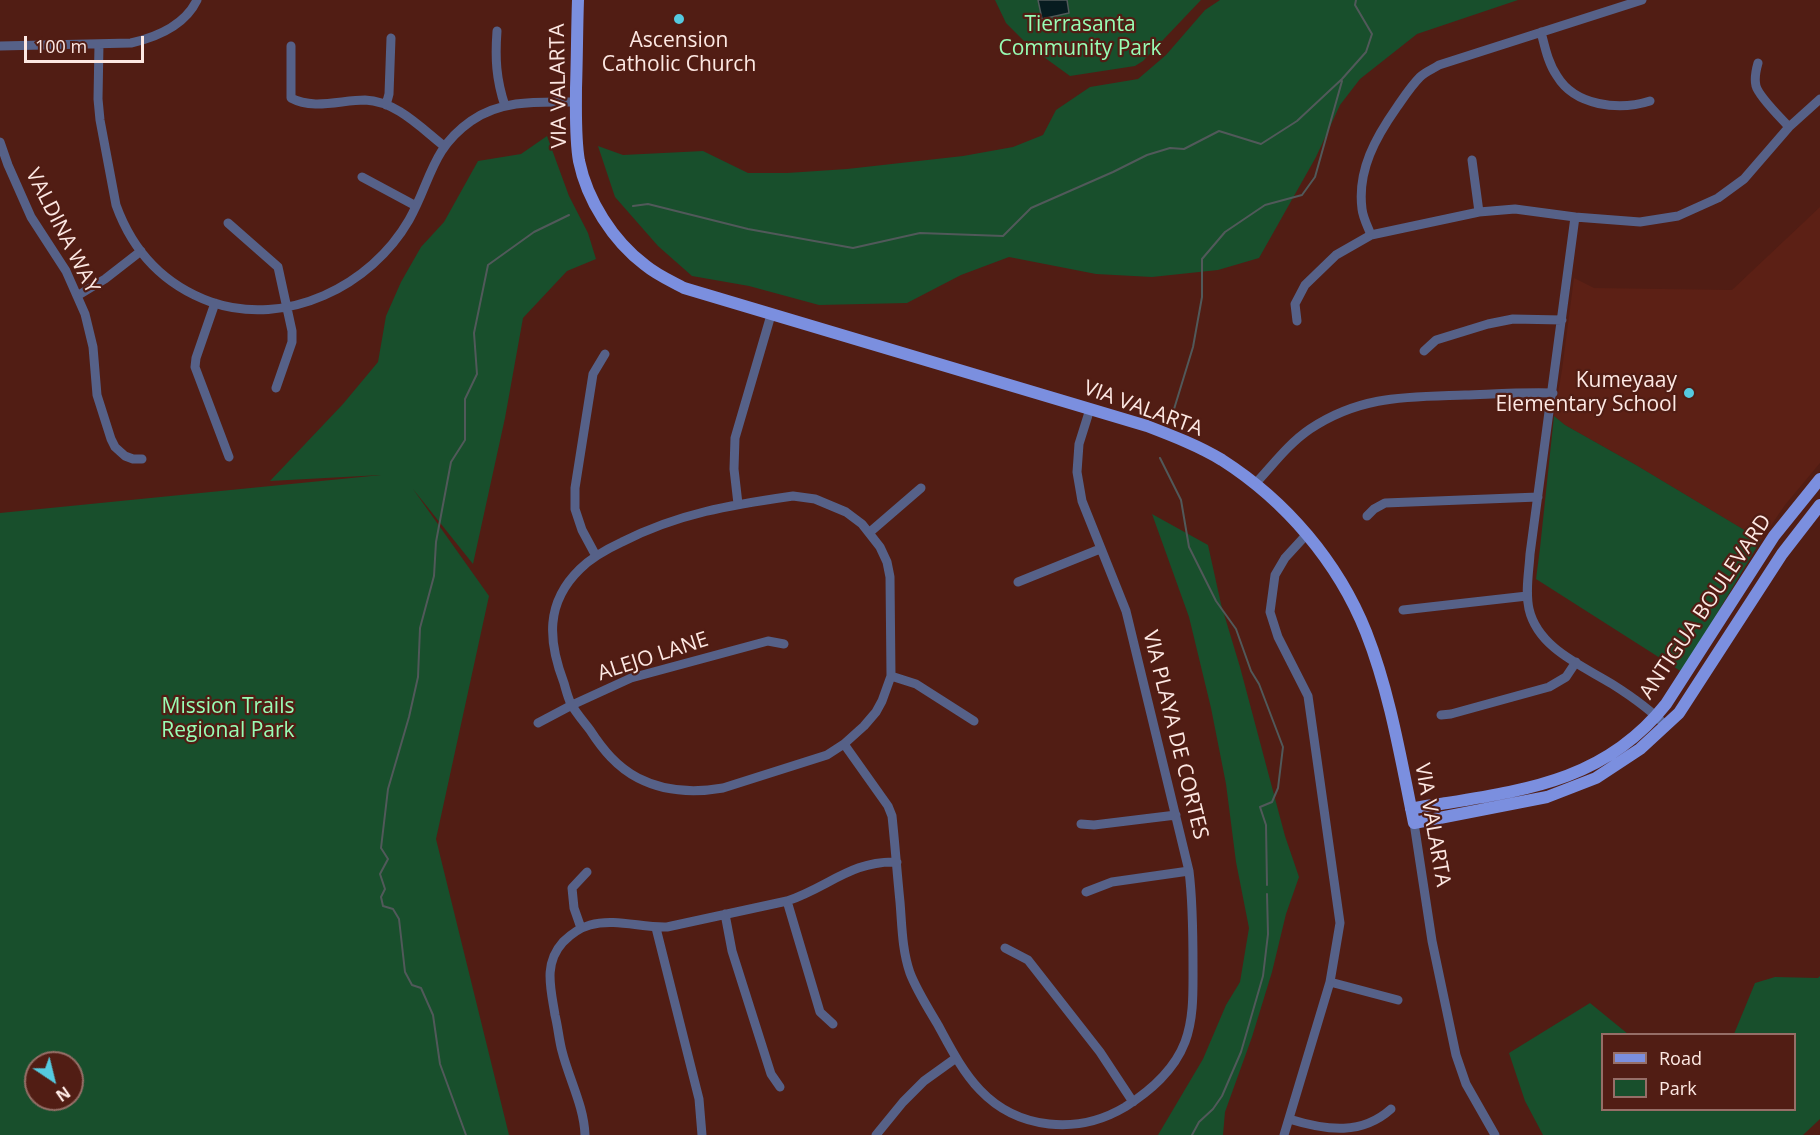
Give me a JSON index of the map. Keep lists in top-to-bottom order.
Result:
{
  "streets": {
    "main road": ["VIA VALARTA", "ANTIGUA BOULEVARD"],
    "street": ["VALDINA WAY", "ALEJO LANE", "VIA PLAYA DE CORTES"]
  },
  "crossings": [
    ["VIA VALARTA", "ANTIGUA BOULEVARD"],
    ["VIA VALARTA", "VIA PLAYA DE CORTES"]
  ],
  "parks": ["Tierrasanta Community Park", "Mission Trails Regional Park"],
  "places": ["Ascension Catholic Church", "Kumeyaay Elementary School"],
  "legend": ["Road", "Park"],
  "scale_bar": "100 m",
  "north": "bottom right"
}
